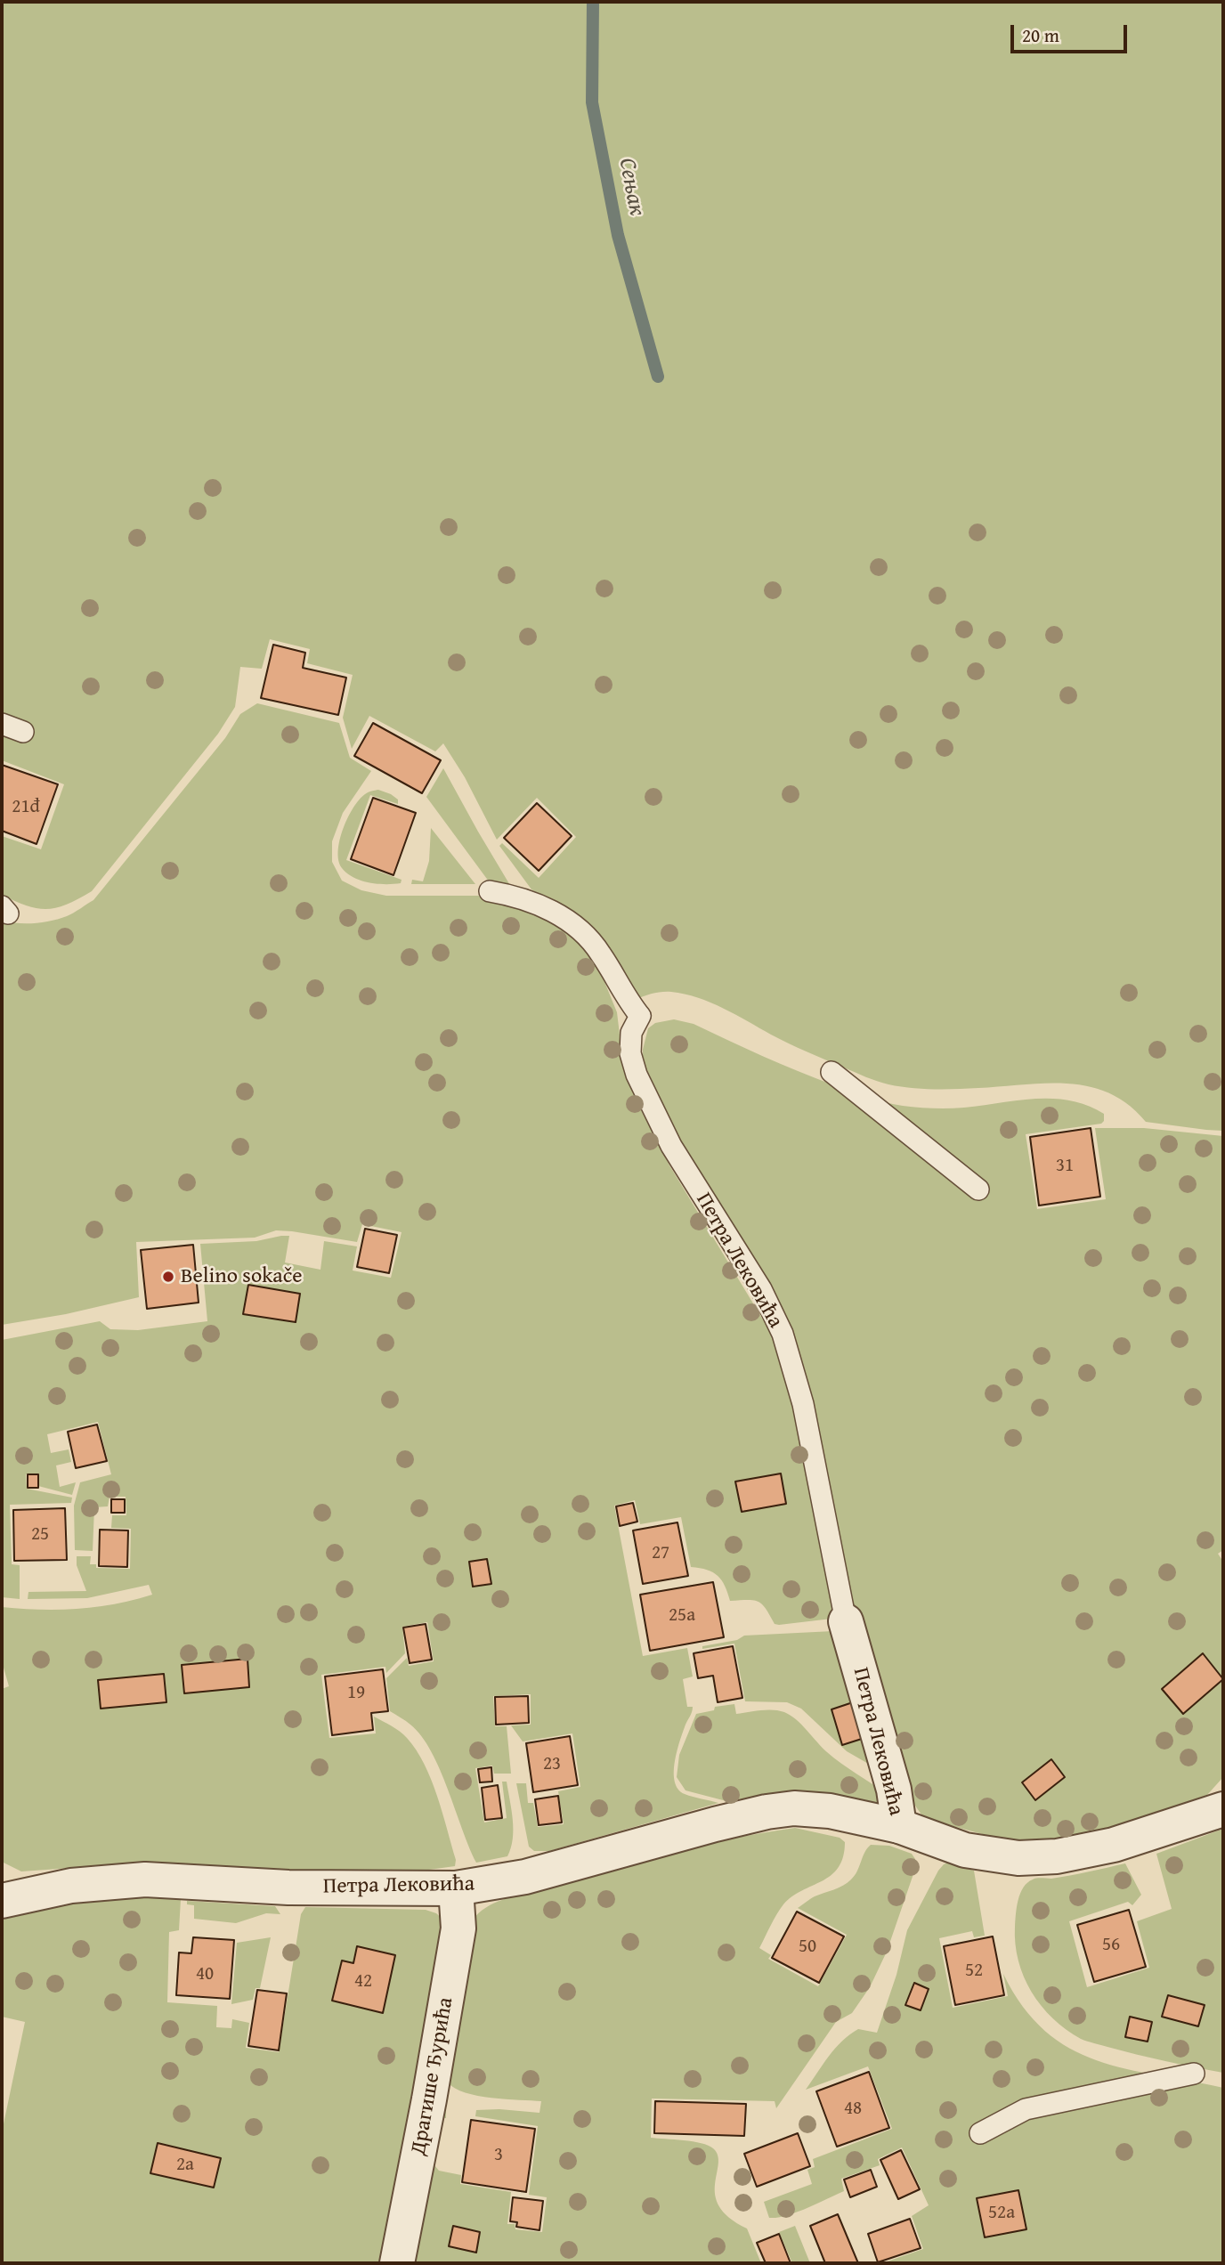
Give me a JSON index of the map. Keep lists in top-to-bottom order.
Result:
{
  "streets": {
    "street": ["Петра Лековића", "Драгише Ђурића"]
  },
  "crossings": [
    ["Петра Лековића", "Драгише Ђурића"]
  ],
  "water": ["Сењак"],
  "places": ["Belino sokače"],
  "house_numbers": [
    "21đ",
    "31",
    "25",
    "27",
    "25a",
    "19",
    "23",
    "56",
    "50",
    "52",
    "40",
    "42",
    "48",
    "3",
    "2a",
    "52a"
  ],
  "scale_bar": "20 m"
}
